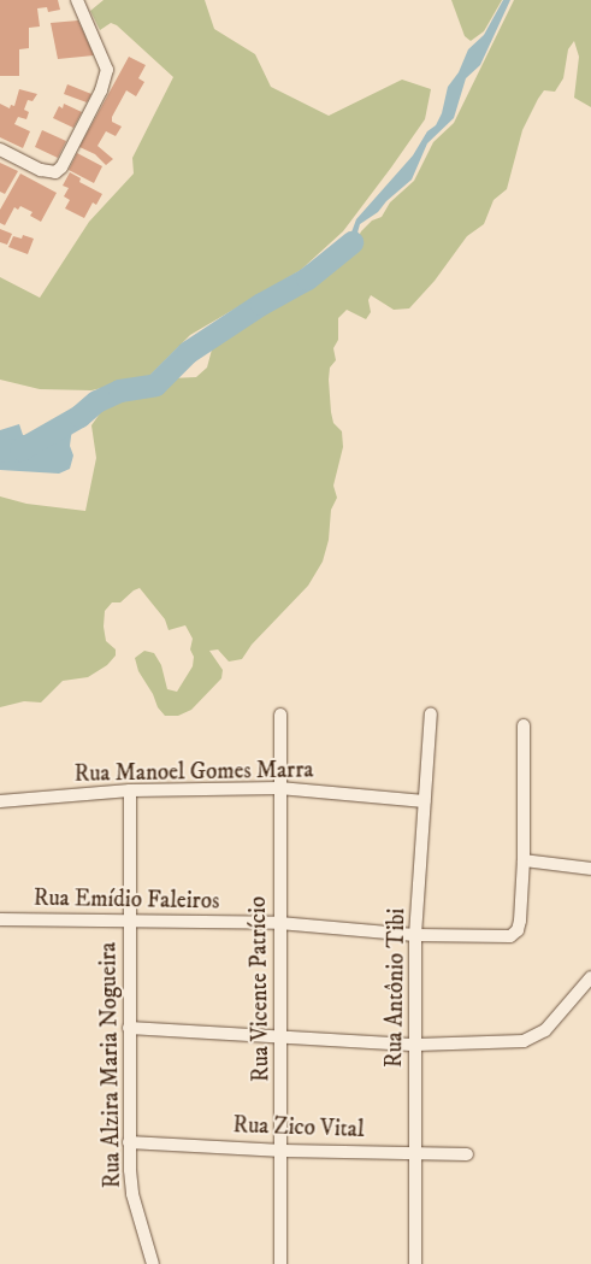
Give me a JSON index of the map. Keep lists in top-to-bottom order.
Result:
{
  "streets": {
    "street": [
      "Rua Manoel Gomes Marra",
      "Rua Emídio Faleiros",
      "Rua Antônio Tibi",
      "Rua Vicente Patrício",
      "Rua Alzira Maria Nogueira",
      "Rua Zico Vital"
    ]
  },
  "crossings": [
    ["Rua Manoel Gomes Marra", "Rua Antônio Tibi"],
    ["Rua Manoel Gomes Marra", "Rua Vicente Patrício"],
    ["Rua Manoel Gomes Marra", "Rua Alzira Maria Nogueira"],
    ["Rua Emídio Faleiros", "Rua Antônio Tibi"],
    ["Rua Emídio Faleiros", "Rua Vicente Patrício"],
    ["Rua Emídio Faleiros", "Rua Alzira Maria Nogueira"],
    ["Rua Antônio Tibi", "Rua Zico Vital"],
    ["Rua Vicente Patrício", "Rua Zico Vital"],
    ["Rua Alzira Maria Nogueira", "Rua Zico Vital"]
  ]
}
